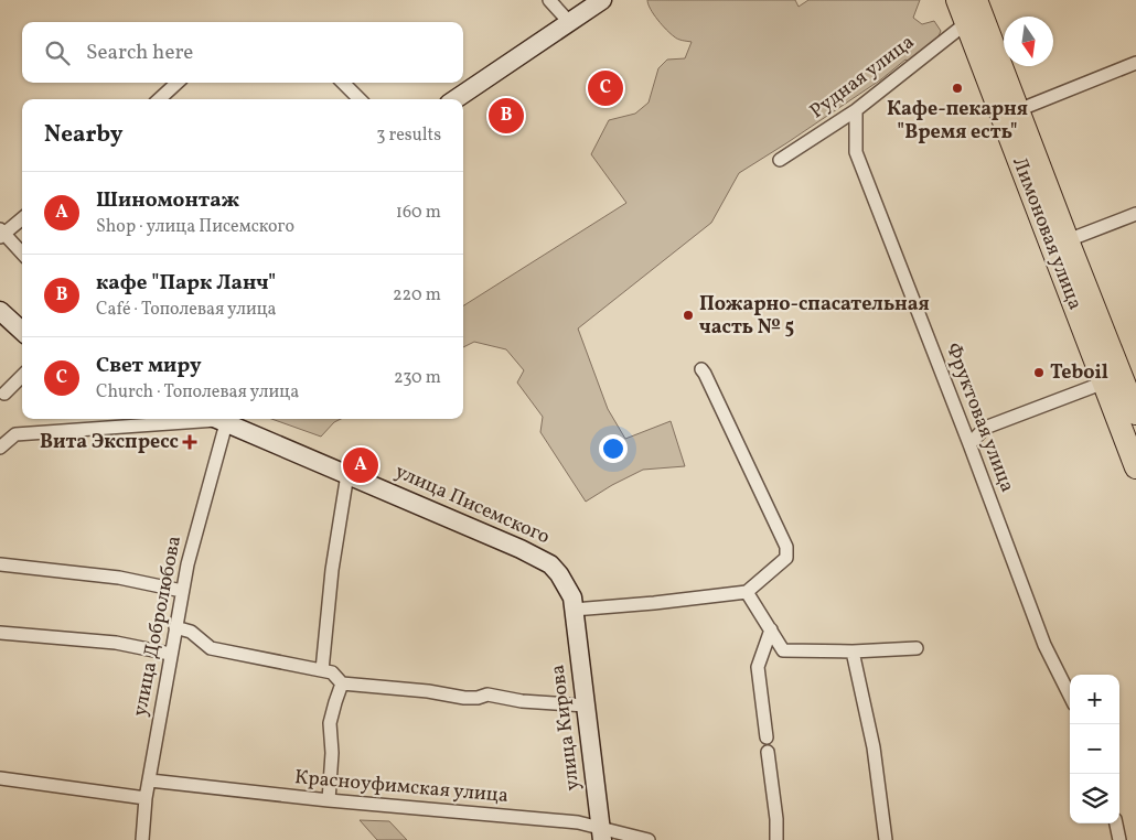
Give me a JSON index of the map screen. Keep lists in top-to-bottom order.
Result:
{
  "streets": {
    "highway": ["Лимоновая улица"],
    "main road": ["улица Писемского", "улица Кирова"],
    "street": [
      "Рудная улица",
      "Фруктовая улица",
      "улица Добролюбова",
      "Красноуфимская улица"
    ]
  },
  "crossings": [
    ["Рудная улица", "Лимоновая улица"],
    ["Рудная улица", "Фруктовая улица"],
    ["улица Писемского", "улица Добролюбова"],
    ["улица Писемского", "улица Кирова"],
    ["улица Добролюбова", "Красноуфимская улица"],
    ["улица Кирова", "Красноуфимская улица"]
  ],
  "places": {
    "other": ["Кафе-пекарня \"Время есть\"", "Пожарно-спасательная часть № 5", "Teboil"],
    "health": ["Вита Экспресс"]
  },
  "north": "bottom",
  "page": {
    "search": "Search here",
    "pins": ["C", "B", "A"],
    "heading": ["Nearby", "3 results"],
    "list": [
      {
        "mark": "A",
        "name": "Шиномонтаж",
        "note": "Shop · улица Писемского",
        "value": "160 m"
      },
      {
        "mark": "B",
        "name": "кафе \"Парк Ланч\"",
        "note": "Café · Тополевая улица",
        "value": "220 m"
      },
      {
        "mark": "C",
        "name": "Свет миру",
        "note": "Church · Тополевая улица",
        "value": "230 m"
      }
    ],
    "map_buttons": ["+", "−"]
  }
}
